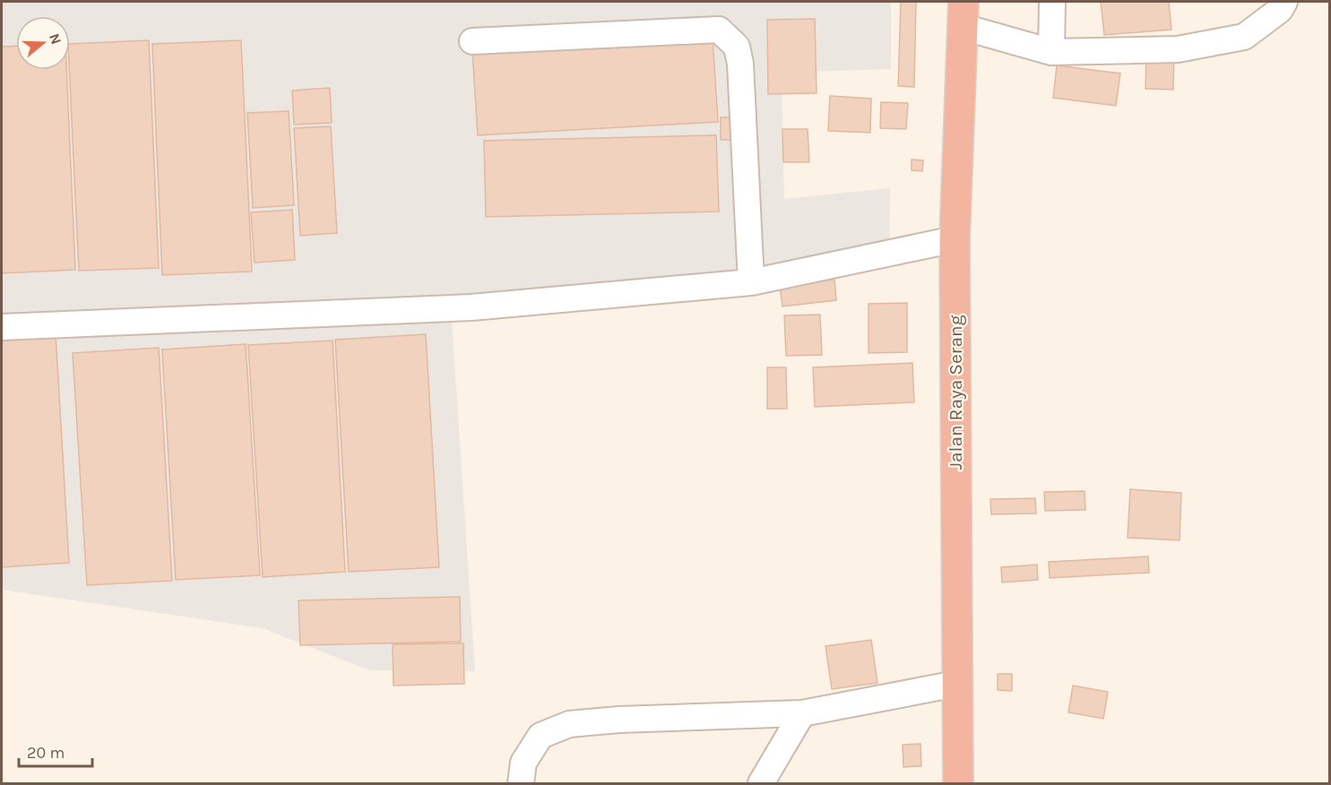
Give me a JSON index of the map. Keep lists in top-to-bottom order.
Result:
{
  "streets": {
    "highway": ["Jalan Raya Serang"]
  },
  "scale_bar": "20 m",
  "north": "right"
}
